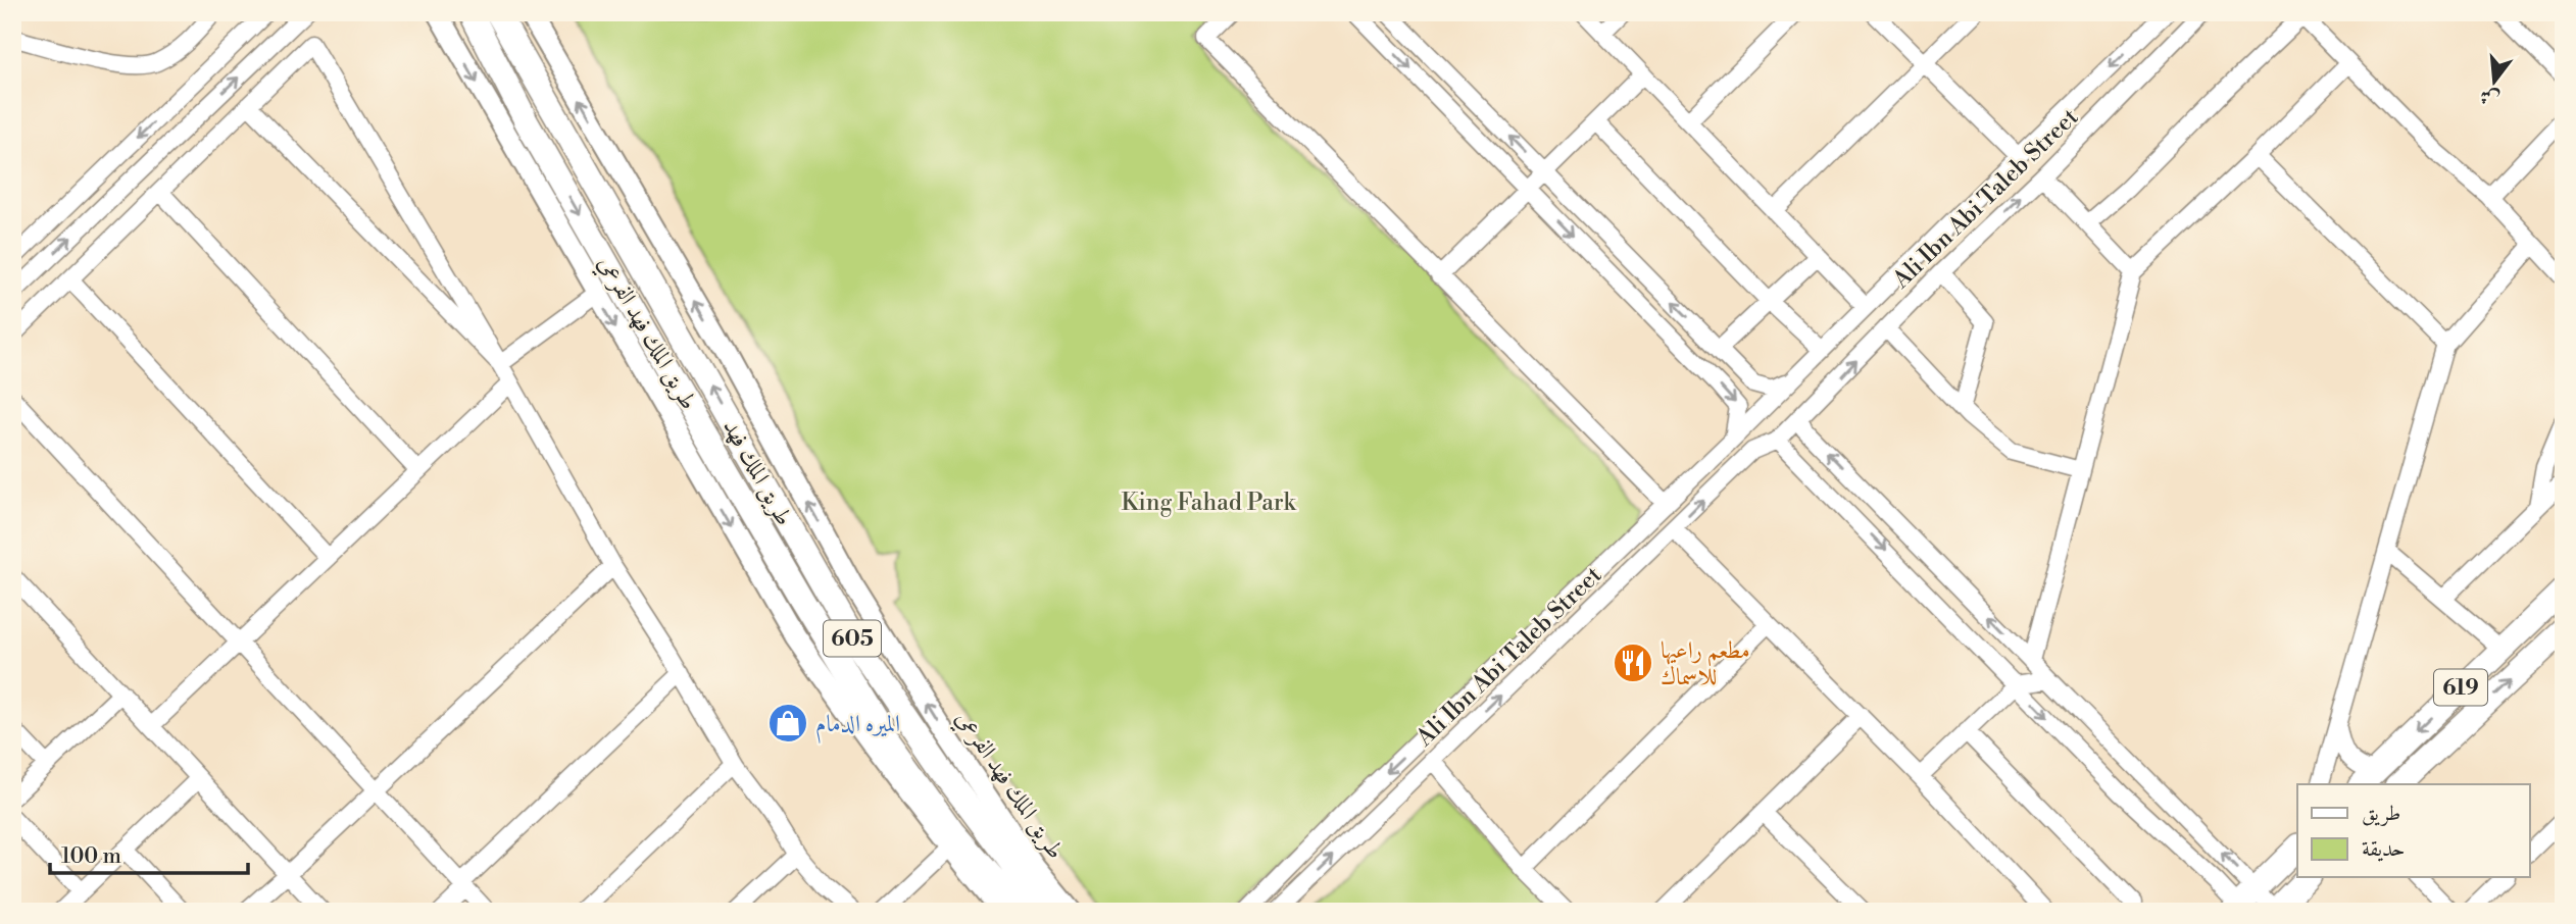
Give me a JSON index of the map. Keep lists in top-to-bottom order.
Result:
{
  "streets": {
    "highway": ["طريق الملك فهد", "605", "619"],
    "main road": ["طريق الملك فهد الفرعي"],
    "street": ["Ali Ibn Abi Taleb Street"]
  },
  "parks": ["King Fahad Park"],
  "places": {
    "restaurant": ["مطعم راعيها للاسماك"],
    "shop": ["الميره الدمام"]
  },
  "legend": ["طريق", "حديقة"],
  "scale_bar": "100 m",
  "north": "bottom"
}
